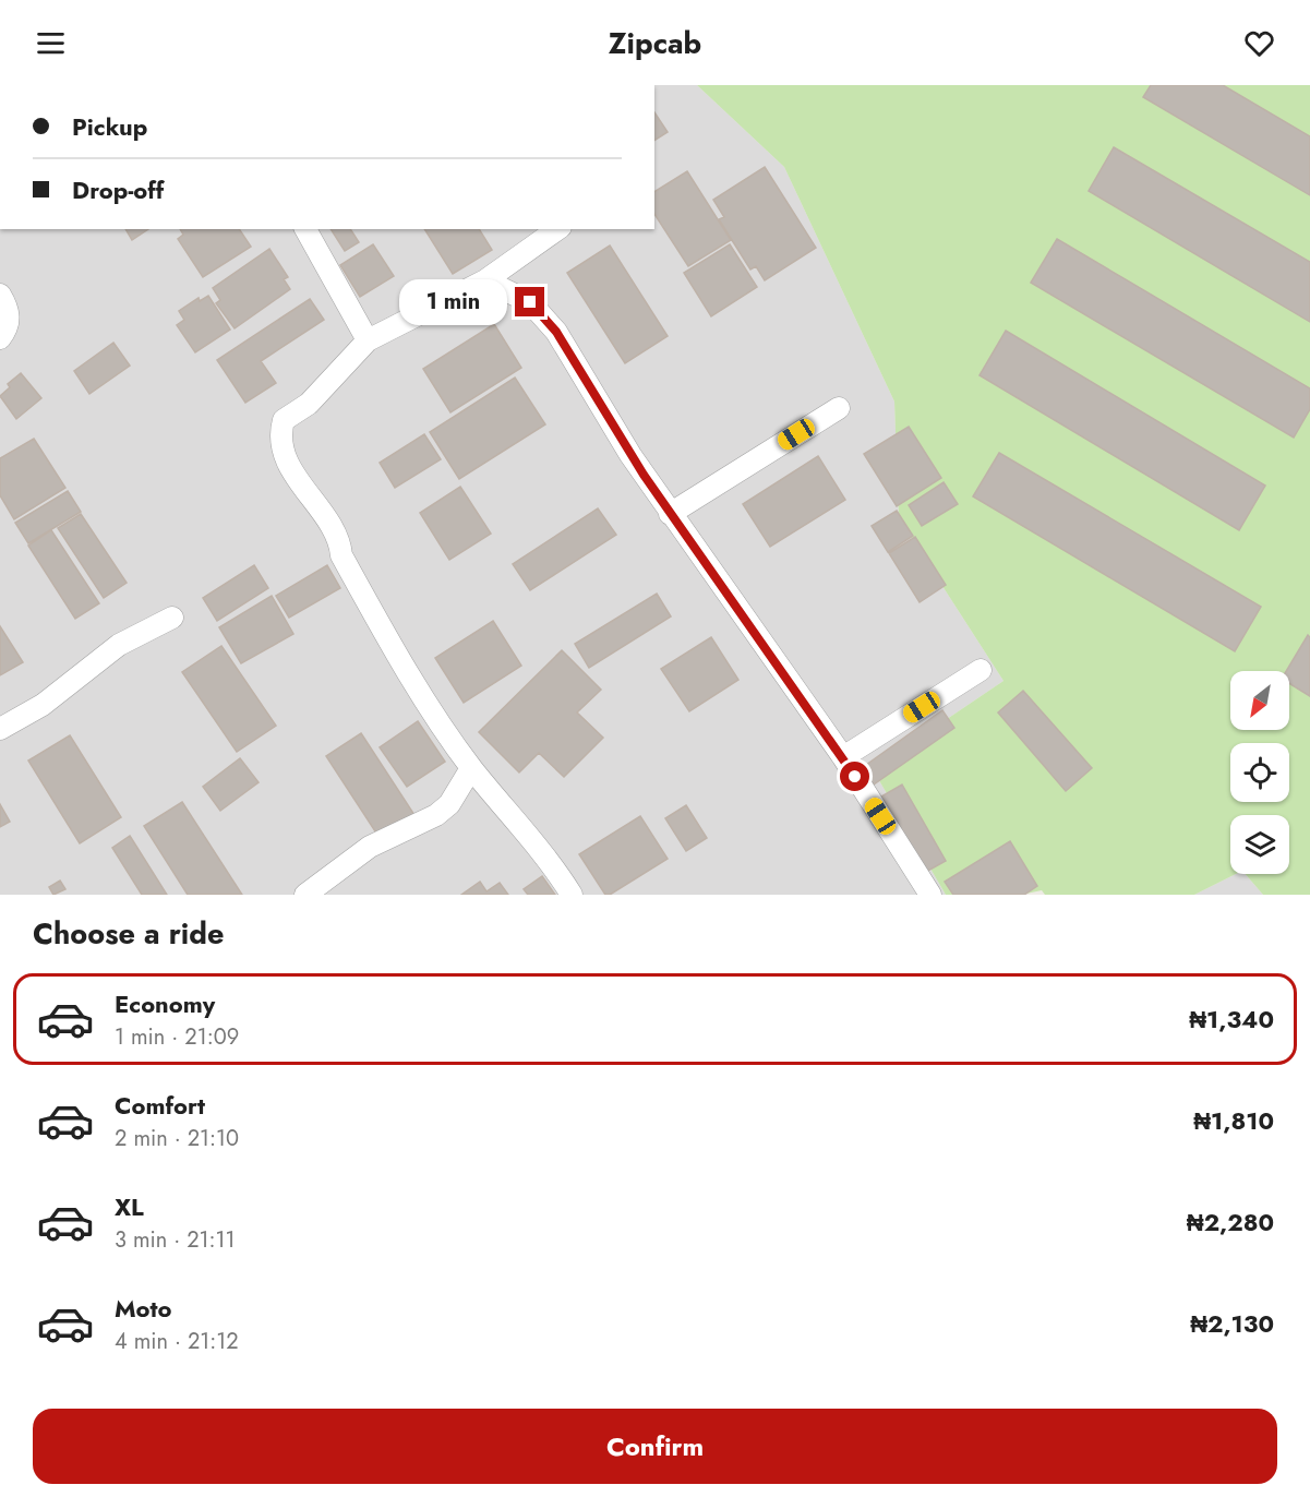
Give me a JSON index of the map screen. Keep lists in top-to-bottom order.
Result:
{
  "north": "bottom left",
  "page": {
    "header": "Zipcab",
    "banner": ["Pickup", "Drop-off"],
    "bubble": "1 min",
    "heading": "Choose a ride",
    "list": [
      {
        "name": "Economy",
        "note": "1 min · 21:09",
        "value": "₦1,340"
      },
      {
        "name": "Comfort",
        "note": "2 min · 21:10",
        "value": "₦1,810"
      },
      {
        "name": "XL",
        "note": "3 min · 21:11",
        "value": "₦2,280"
      },
      {
        "name": "Moto",
        "note": "4 min · 21:12",
        "value": "₦2,130"
      }
    ],
    "buttons": "Confirm"
  }
}
